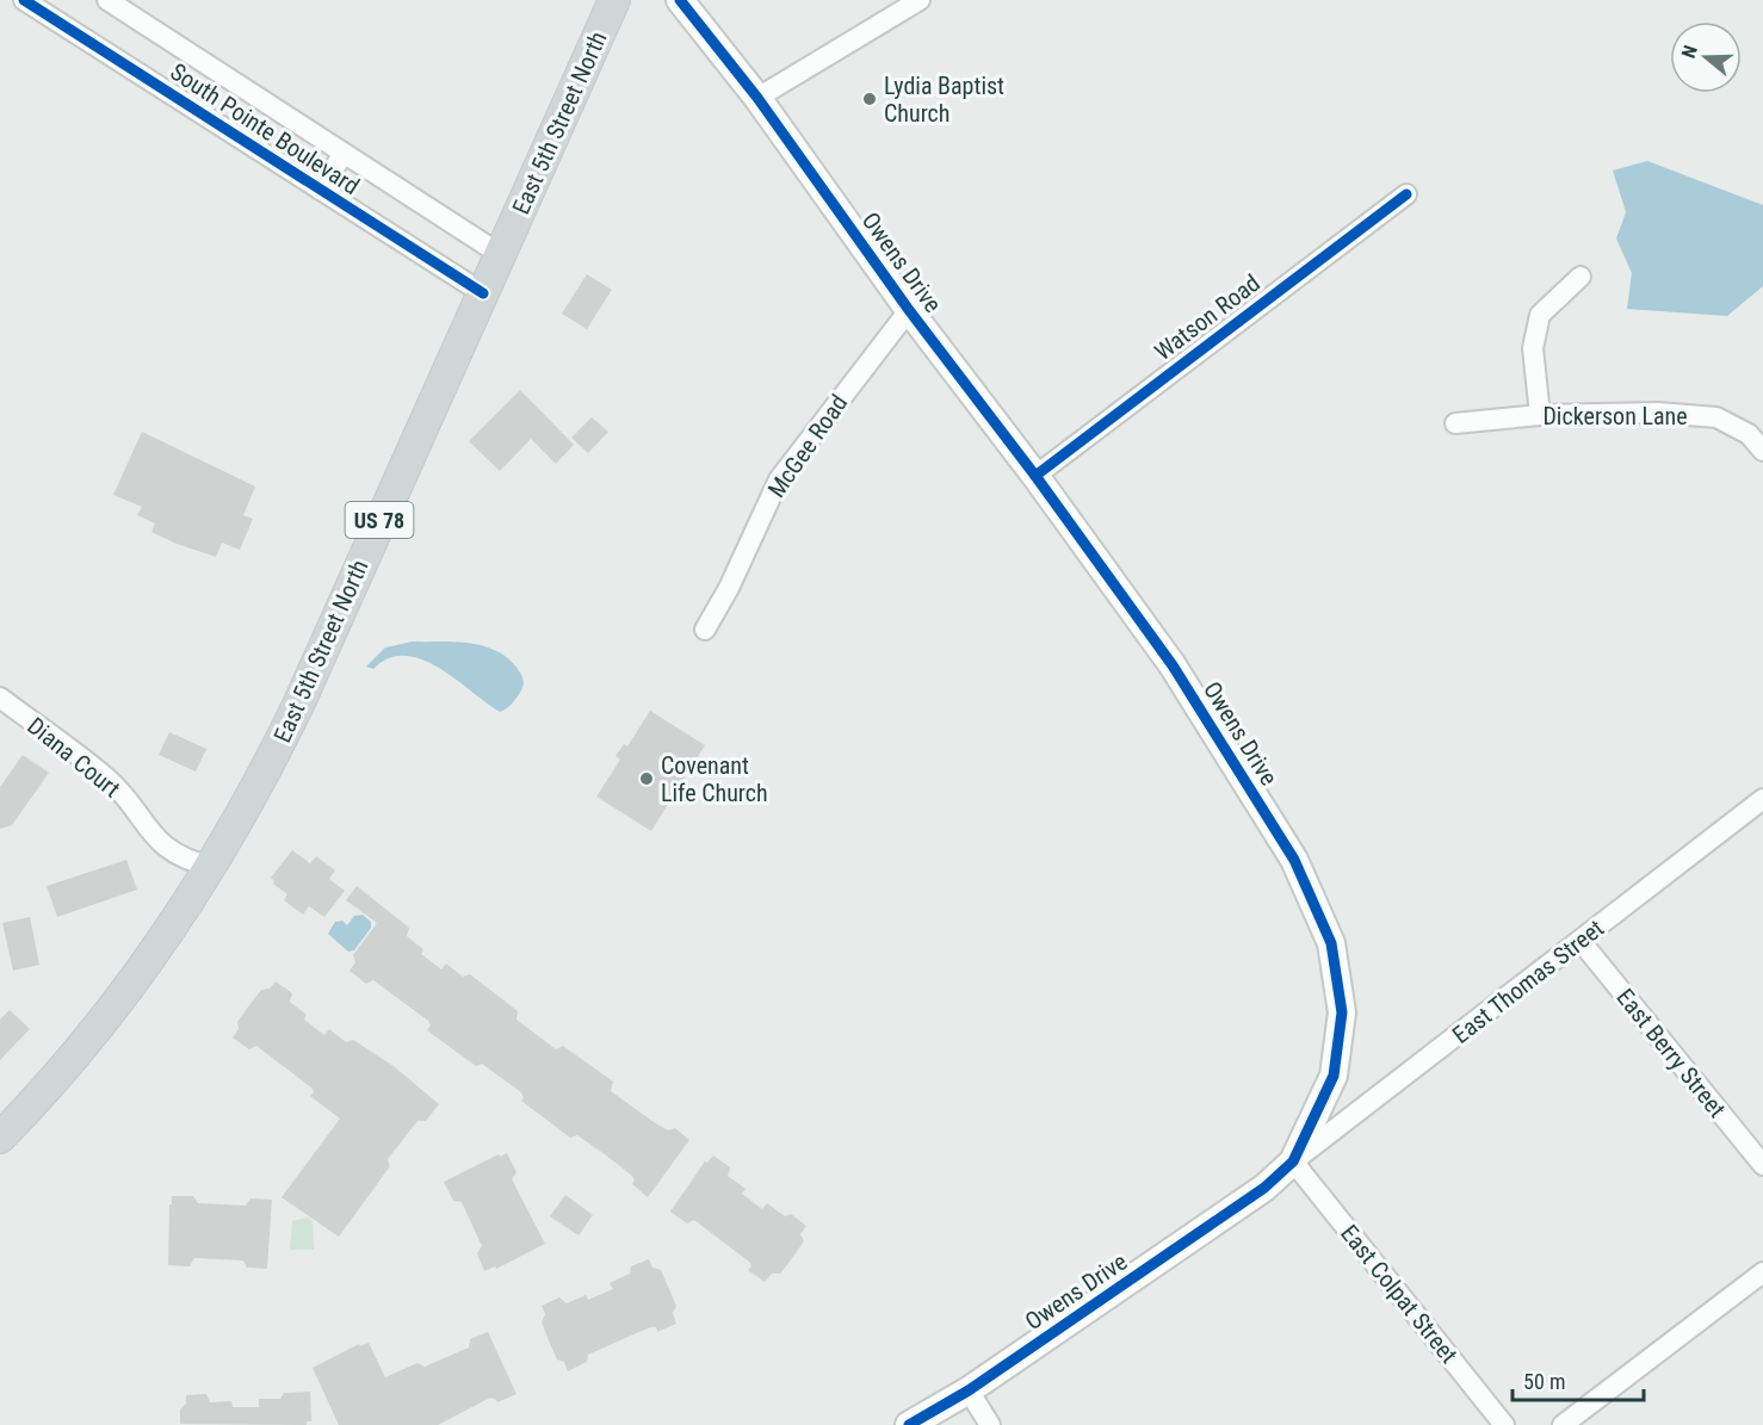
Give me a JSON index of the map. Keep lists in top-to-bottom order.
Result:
{
  "streets": {
    "main road": ["East 5th Street North", "US 78"],
    "street": [
      "South Pointe Boulevard",
      "Owens Drive",
      "Watson Road",
      "Dickerson Lane",
      "McGee Road",
      "Diana Court",
      "East Thomas Street",
      "East Berry Street",
      "East Colpat Street"
    ]
  },
  "crossings": [
    ["East 5th Street North", "South Pointe Boulevard"],
    ["East 5th Street North", "Diana Court"],
    ["Owens Drive", "Watson Road"],
    ["Owens Drive", "McGee Road"],
    ["Owens Drive", "East Thomas Street"],
    ["Owens Drive", "East Colpat Street"],
    ["East Thomas Street", "East Berry Street"],
    ["East Thomas Street", "East Colpat Street"]
  ],
  "places": ["Lydia Baptist Church", "Covenant Life Church"],
  "scale_bar": "50 m",
  "north": "left"
}
